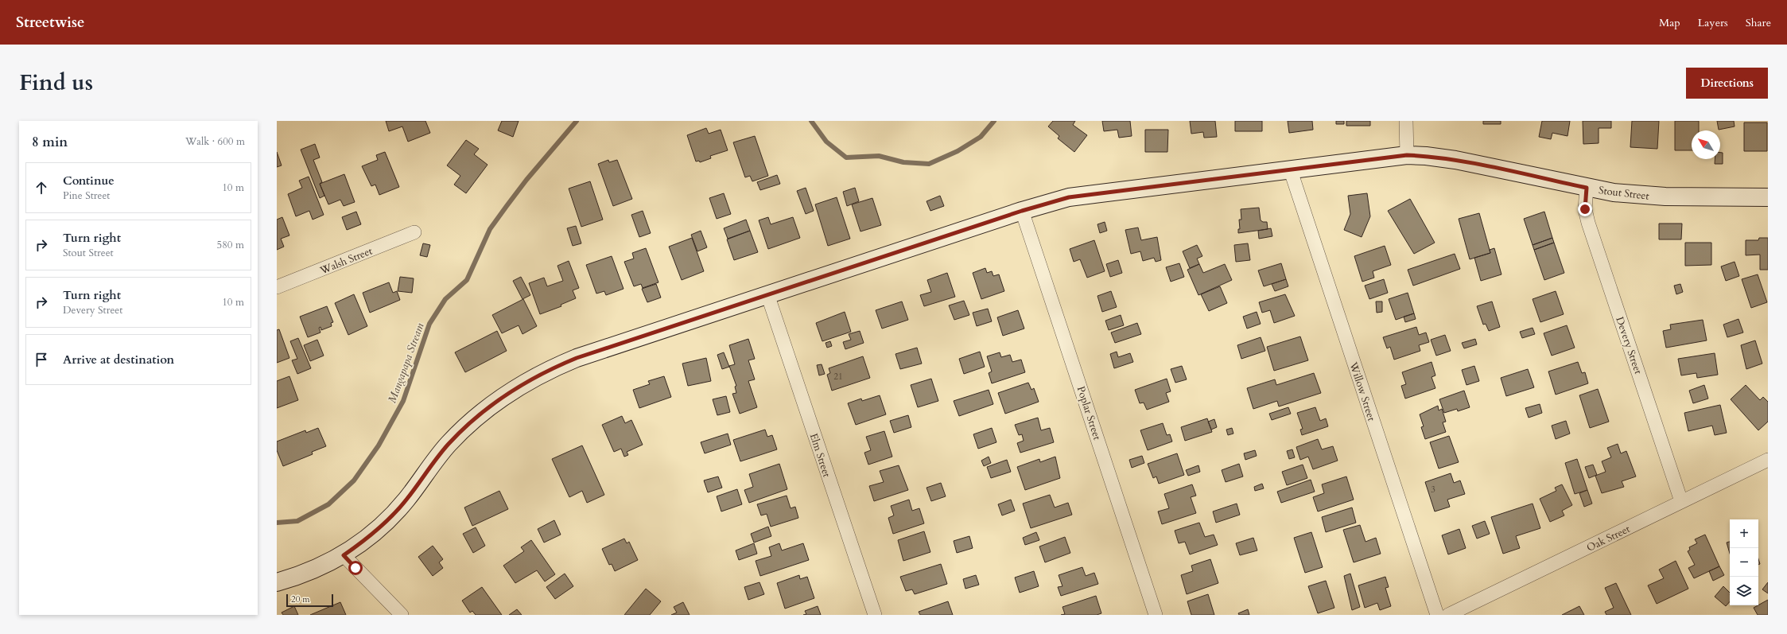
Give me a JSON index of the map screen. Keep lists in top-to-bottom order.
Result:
{
  "streets": {
    "street": [
      "Stout Street",
      "Walsh Street",
      "Devery Street",
      "Willow Street",
      "Poplar Street",
      "Elm Street",
      "Oak Street"
    ]
  },
  "crossings": [
    ["Stout Street", "Devery Street"],
    ["Stout Street", "Willow Street"],
    ["Stout Street", "Poplar Street"],
    ["Stout Street", "Elm Street"],
    ["Devery Street", "Oak Street"]
  ],
  "water": ["Mangapapa Stream"],
  "house_numbers": ["21", "3"],
  "scale_bar": "20 m",
  "north": "top left",
  "page": {
    "header": "Streetwise",
    "nav": ["Map", "Layers", "Share"],
    "title": "Find us",
    "buttons": "Directions",
    "heading": ["8 min", "Walk · 600 m"],
    "list": [
      ["Continue", "Pine Street", "10 m"],
      ["Turn right", "Stout Street", "580 m"],
      ["Turn right", "Devery Street", "10 m"],
      "Arrive at destination"
    ],
    "map_buttons": ["+", "−"],
    "scale": "20 m"
  }
}
